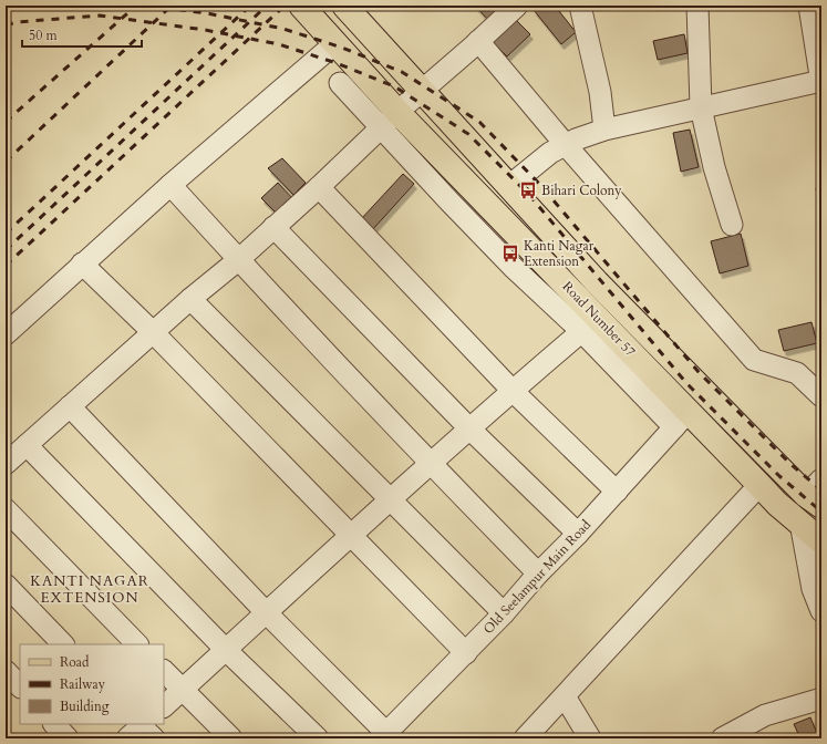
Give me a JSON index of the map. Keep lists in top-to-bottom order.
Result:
{
  "streets": {
    "main road": ["Road Number 57"],
    "street": ["Old Seelampur Main Road"]
  },
  "crossings": [
    ["Road Number 57", "Old Seelampur Main Road"]
  ],
  "districts": ["KANTI NAGAR EXTENSION"],
  "places": {
    "bus stop": ["Bihari Colony", "Kanti Nagar Extension"]
  },
  "legend": ["Road", "Railway", "Building"],
  "scale_bar": "50 m"
}
